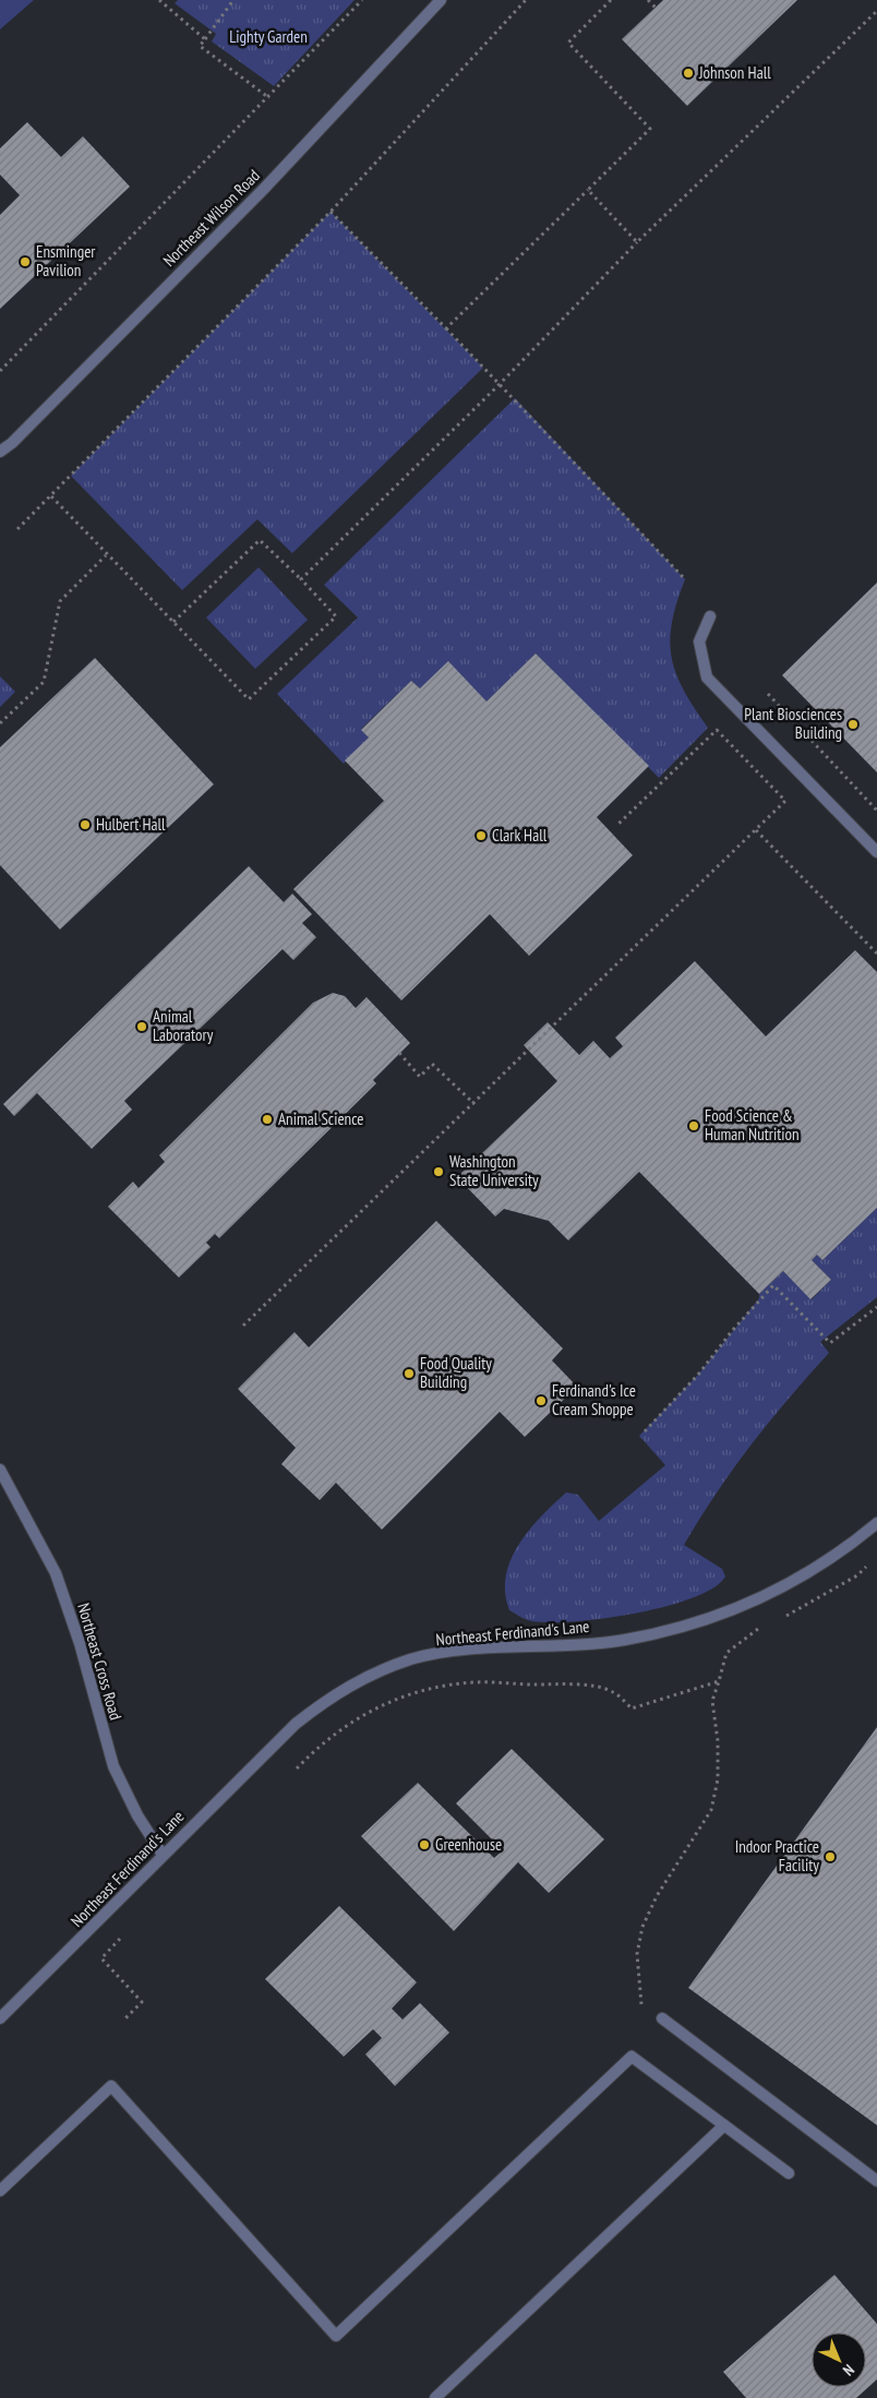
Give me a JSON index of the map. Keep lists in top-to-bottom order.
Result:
{
  "streets": {
    "street": ["Northeast Wilson Road", "Northeast Ferdinand's Lane", "Northeast Cross Road"]
  },
  "crossings": [
    ["Northeast Ferdinand's Lane", "Northeast Cross Road"]
  ],
  "parks": ["Lighty Garden"],
  "places": [
    "Johnson Hall",
    "Ensminger Pavilion",
    "Plant Biosciences Building",
    "Hulbert Hall",
    "Clark Hall",
    "Animal Laboratory",
    "Animal Science",
    "Food Science & Human Nutrition",
    "Washington State University",
    "Food Quality Building",
    "Ferdinand's Ice Cream Shoppe",
    "Greenhouse",
    "Indoor Practice Facility"
  ],
  "north": "bottom right"
}
